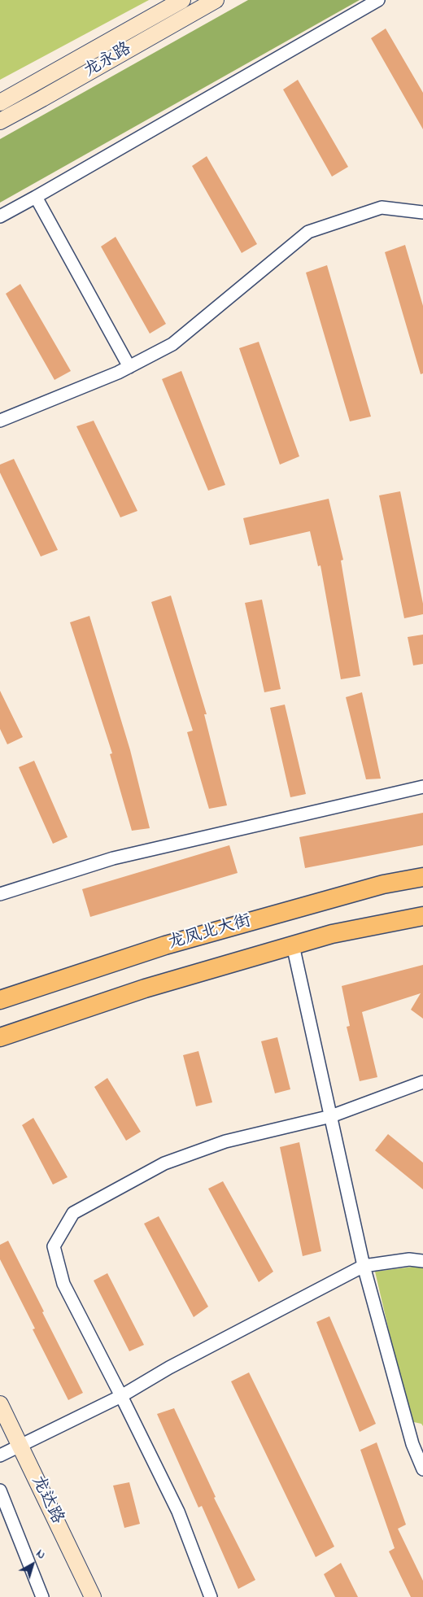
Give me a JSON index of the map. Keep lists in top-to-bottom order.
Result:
{
  "streets": {
    "main road": ["龙永路", "龙凤北大街", "龙达路"]
  },
  "north": "top right"
}
